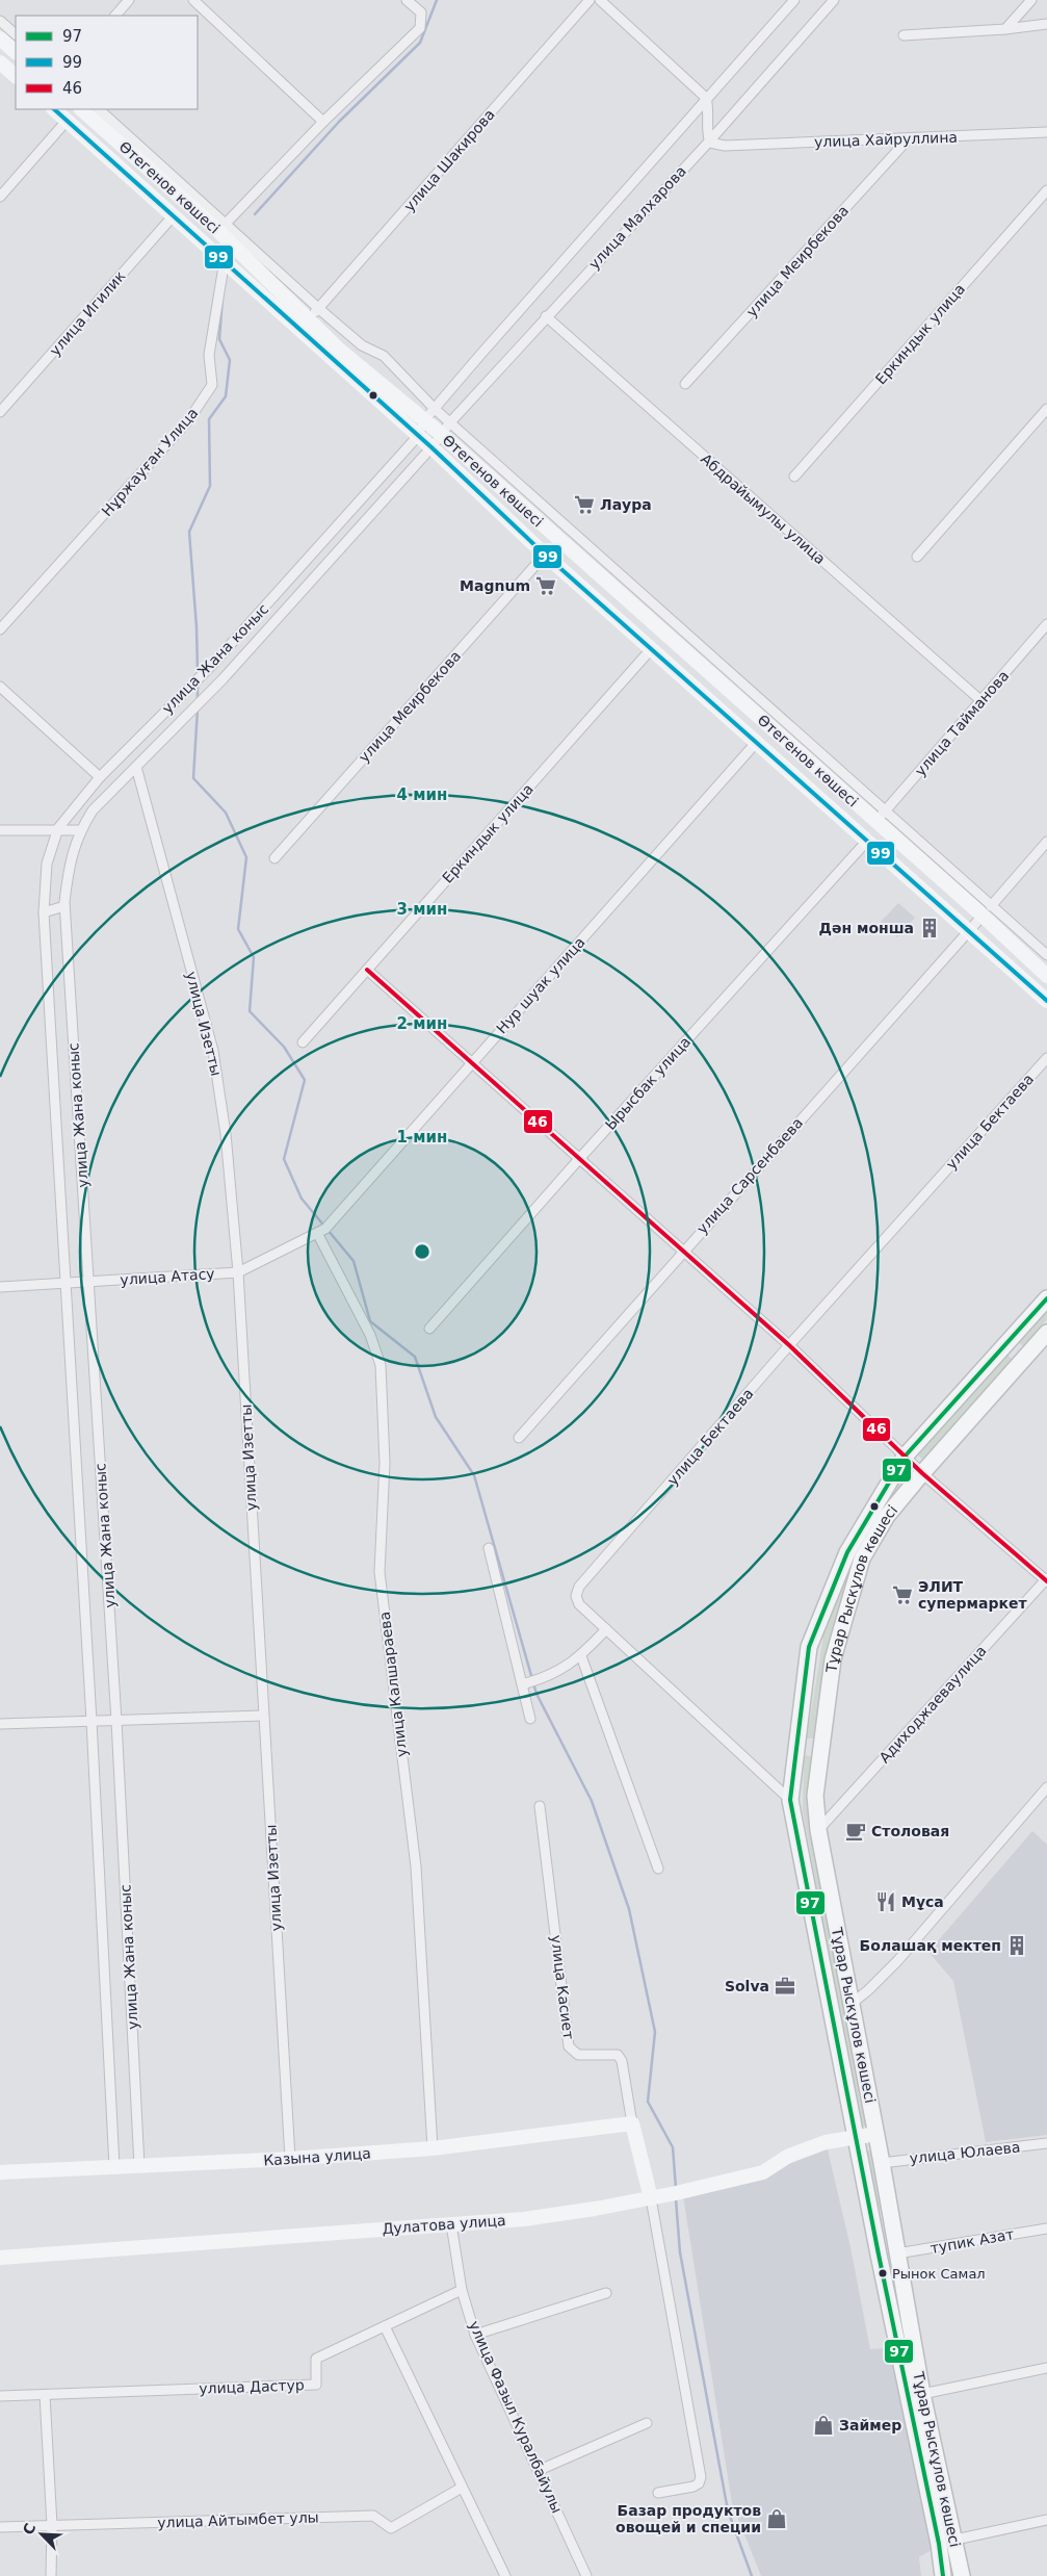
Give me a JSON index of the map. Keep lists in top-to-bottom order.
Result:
{
  "streets": {
    "main road": [
      "Өтегенов көшесі",
      "Тұрар Рыскұлов көшесі",
      "Казына улица",
      "Дулатова улица"
    ],
    "street": [
      "улица Хайруллина",
      "улица Шакирова",
      "улица Малхарова",
      "улица Меирбекова",
      "улица Игилик",
      "Еркиндык улица",
      "Нұржауған Улица",
      "Абдрайымулы улица",
      "улица Жана коныс",
      "улица Тайманова",
      "Нур шуак улица",
      "улица Изетты",
      "Ырысбак улица",
      "улица Бектаева",
      "улица Сарсенбаева",
      "улица Атасу",
      "улица Калшараева",
      "Адиходжаеваулица",
      "улица Касиет",
      "улица Юлаева",
      "тупик Азат",
      "улица Дастур",
      "улица Фазыл Куралбайулы",
      "улица Айтымбет улы"
    ]
  },
  "crossings": [
    ["улица Хайруллина", "улица Малхарова"],
    ["улица Хайруллина", "улица Меирбекова"],
    ["улица Шакирова", "Өтегенов көшесі"],
    ["Өтегенов көшесі", "улица Малхарова"],
    ["Өтегенов көшесі", "улица Меирбекова"],
    ["Өтегенов көшесі", "улица Игилик"],
    ["Өтегенов көшесі", "Еркиндык улица"],
    ["Өтегенов көшесі", "Нұржауған Улица"],
    ["Өтегенов көшесі", "улица Жана коныс"],
    ["Өтегенов көшесі", "улица Тайманова"],
    ["Өтегенов көшесі", "Нур шуак улица"],
    ["Өтегенов көшесі", "Ырысбак улица"],
    ["Өтегенов көшесі", "улица Сарсенбаева"],
    ["улица Малхарова", "Абдрайымулы улица"],
    ["улица Малхарова", "улица Жана коныс"],
    ["Абдрайымулы улица", "улица Тайманова"],
    ["улица Жана коныс", "улица Изетты"],
    ["улица Жана коныс", "улица Атасу"],
    ["улица Жана коныс", "Казына улица"],
    ["Нур шуак улица", "улица Атасу"],
    ["Нур шуак улица", "улица Калшараева"],
    ["улица Изетты", "улица Атасу"],
    ["улица Изетты", "Казына улица"],
    ["улица Бектаева", "Тұрар Рыскұлов көшесі"],
    ["улица Атасу", "улица Калшараева"],
    ["Тұрар Рыскұлов көшесі", "Адиходжаеваулица"],
    ["Тұрар Рыскұлов көшесі", "улица Юлаева"],
    ["Тұрар Рыскұлов көшесі", "Дулатова улица"],
    ["Тұрар Рыскұлов көшесі", "тупик Азат"],
    ["улица Калшараева", "Казына улица"],
    ["улица Касиет", "Казына улица"],
    ["Дулатова улица", "улица Фазыл Куралбайулы"],
    ["улица Дастур", "улица Фазыл Куралбайулы"]
  ],
  "places": {
    "supermarket": ["Лаура", "Magnum", "ЭЛИТ супермаркет"],
    "building": ["Дән монша", "Болашақ мектеп"],
    "cafe": ["Столовая"],
    "restaurant": ["Мұса"],
    "office": ["Solva"],
    "other": ["Рынок Самал"],
    "shop": ["Займер", "Базар продуктов овощей и специи"]
  },
  "lines": ["transit line 99", "transit line 46", "transit line 97"],
  "legend": ["97", "99", "46"],
  "north": "top left",
  "rings": [
    "4 мин",
    "3 мин",
    "2 мин",
    "1 мин"
  ]
}
